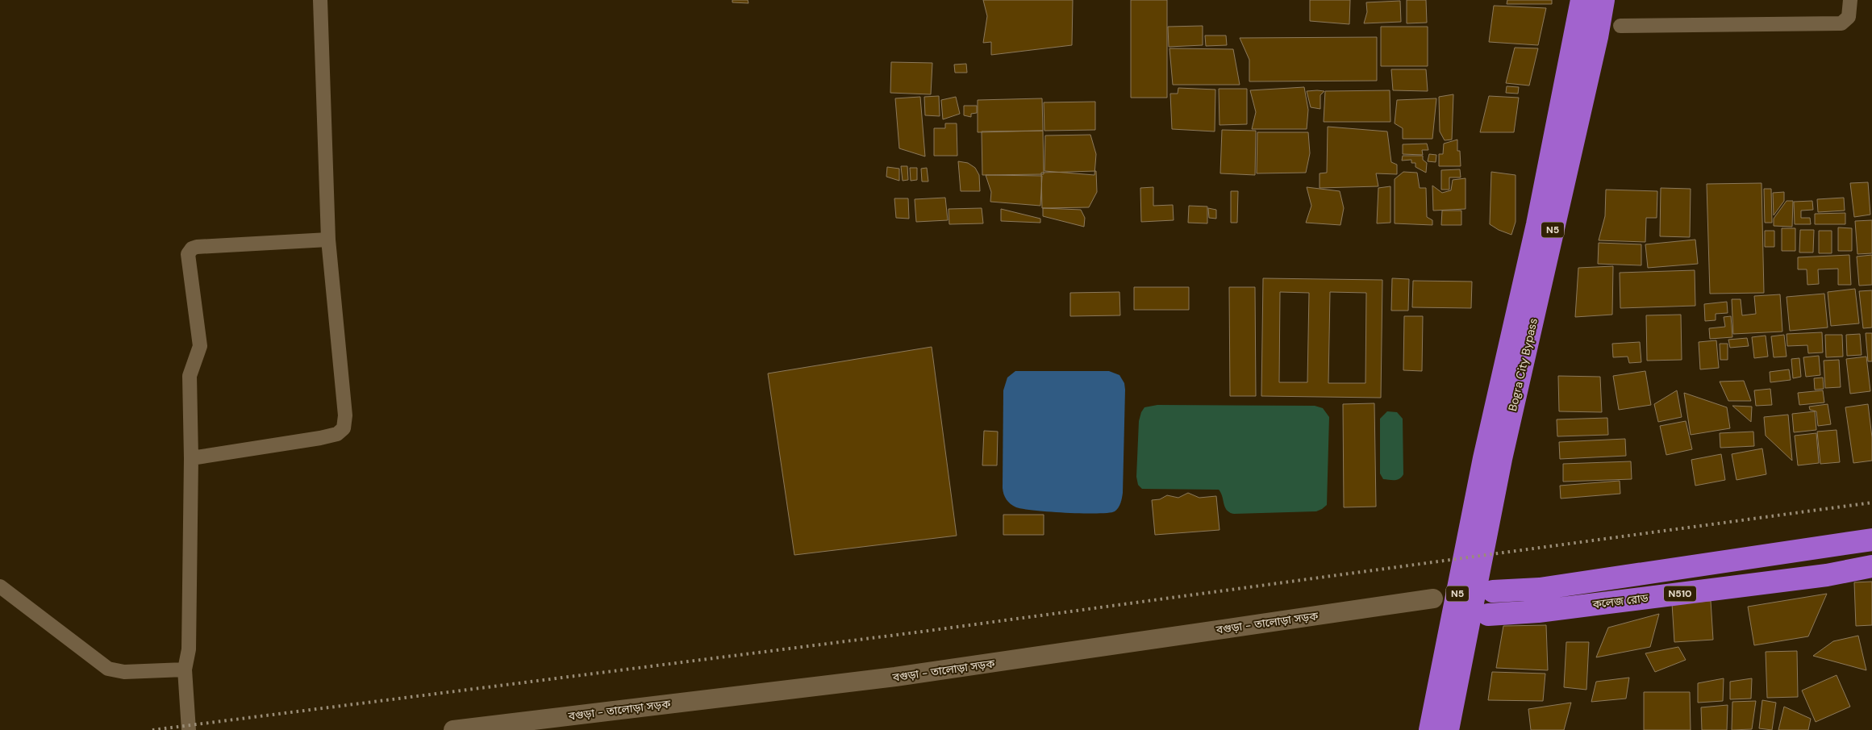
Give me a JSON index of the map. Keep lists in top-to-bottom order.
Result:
{
  "streets": {
    "highway": [
      "N5",
      "Bogra City Bypass",
      "N510",
      "কলেজ রোড"
    ],
    "street": ["বগুড়া - তালোড়া সড়ক"]
  }
}
